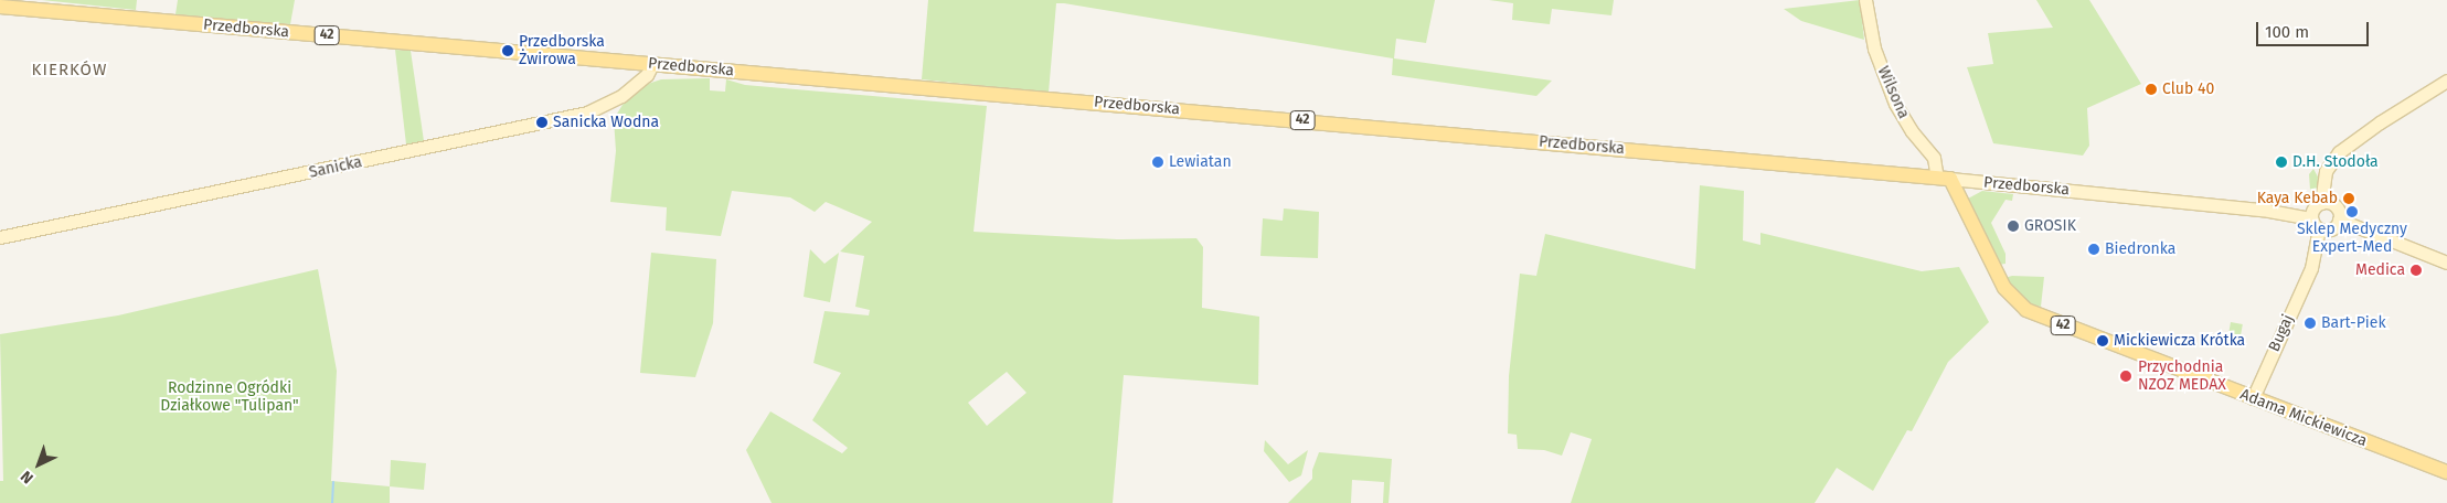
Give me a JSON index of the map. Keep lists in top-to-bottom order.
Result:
{
  "streets": {
    "main road": ["Przedborska", "42", "Adama Mickiewicza"],
    "street": ["Wilsona", "Sanicka", "Bugaj"]
  },
  "crossings": [
    ["Przedborska", "Wilsona"],
    ["Przedborska", "Sanicka"],
    ["Przedborska", "Bugaj"],
    ["Przedborska", "Adama Mickiewicza"],
    ["Wilsona", "Adama Mickiewicza"],
    ["Bugaj", "Adama Mickiewicza"]
  ],
  "districts": ["KIERKÓW"],
  "parks": ["Rodzinne Ogródki Działkowe \"Tulipan\""],
  "places": [
    "Przedborska Żwirowa",
    "Club 40",
    "Sanicka Wodna",
    "Lewiatan",
    "D.H. Stodoła",
    "Kaya Kebab",
    "Sklep Medyczny Expert-Med",
    "GROSIK",
    "Biedronka",
    "Medica",
    "Bart-Piek",
    "Mickiewicza Krótka",
    "Przychodnia NZOZ MEDAX"
  ],
  "scale_bar": "100 m",
  "north": "bottom left"
}
